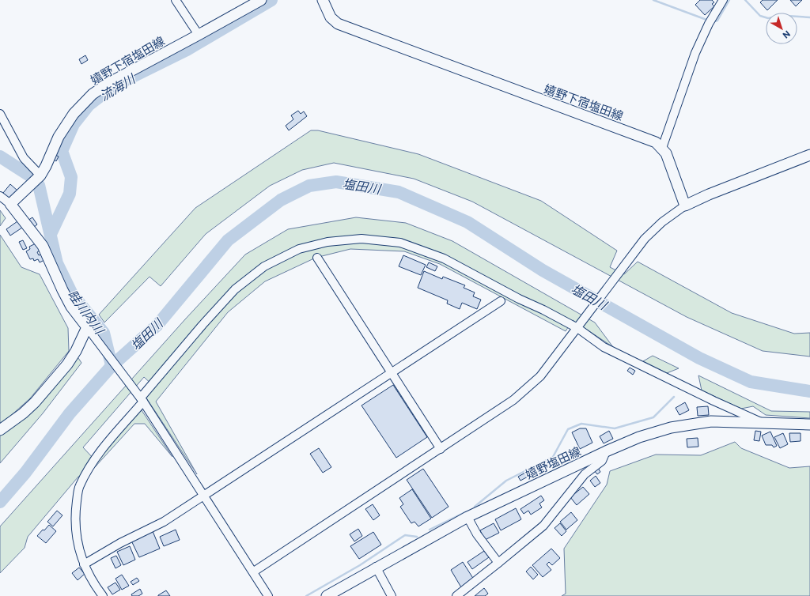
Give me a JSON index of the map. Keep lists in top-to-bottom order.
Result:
{
  "streets": {
    "main road": ["嬉野下宿塩田線", "嬉野塩田線"]
  },
  "water": ["流海川", "塩田川", "畦川内川"],
  "north": "bottom right"
}
